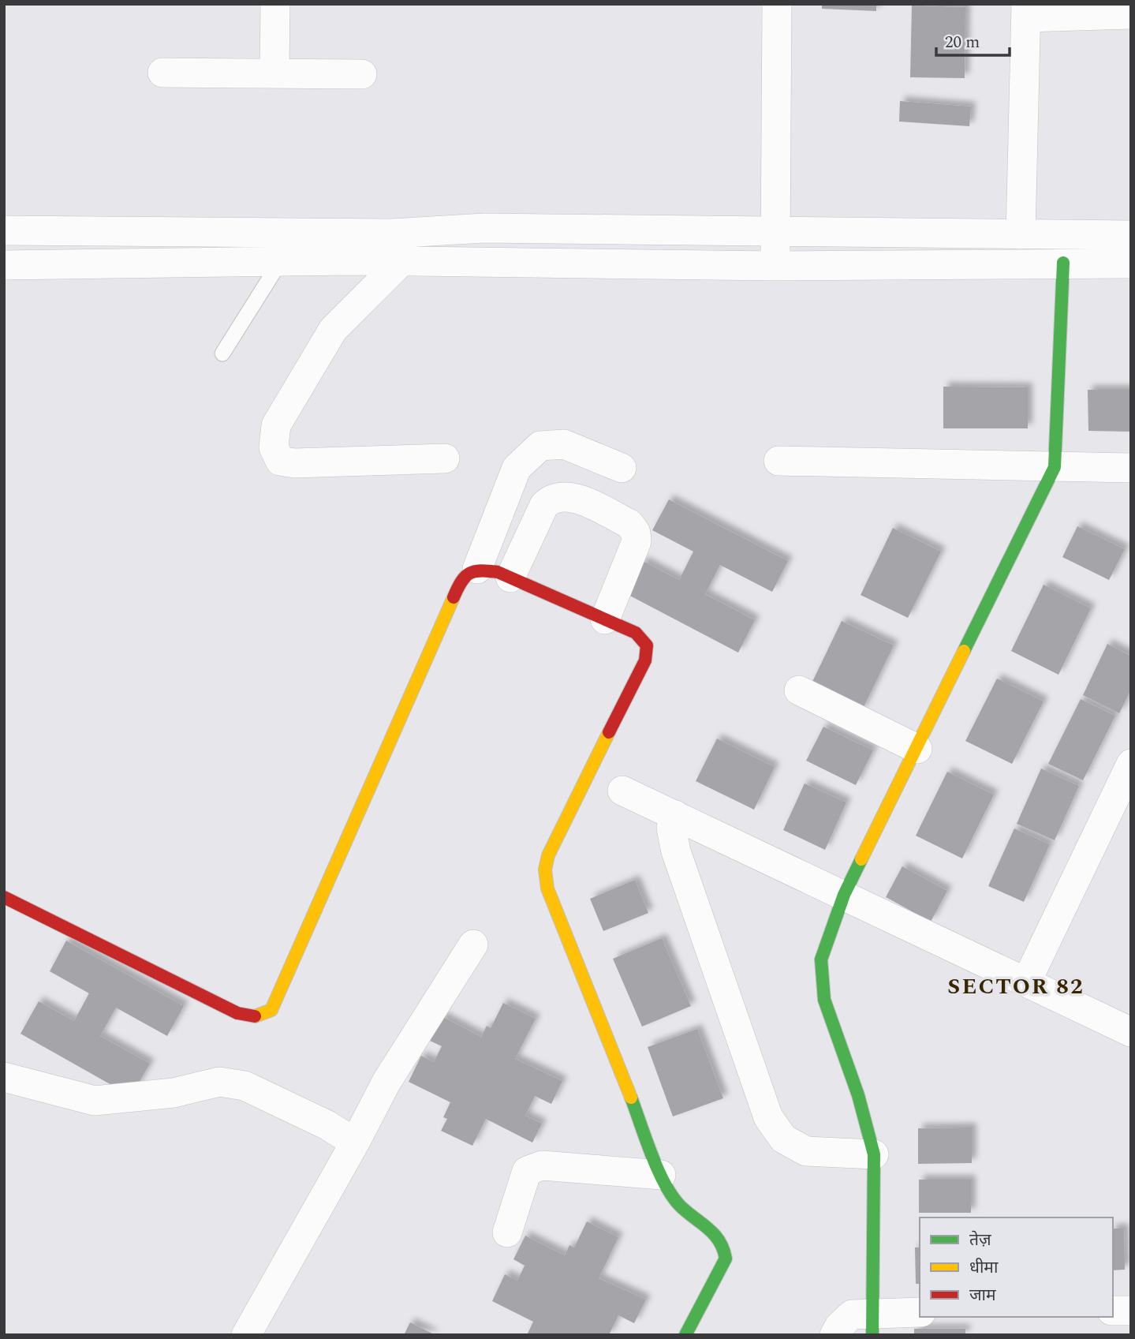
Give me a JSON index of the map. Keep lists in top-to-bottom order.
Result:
{
  "districts": ["SECTOR 82"],
  "legend": ["तेज़", "धीमा", "जाम"],
  "scale_bar": "20 m"
}
